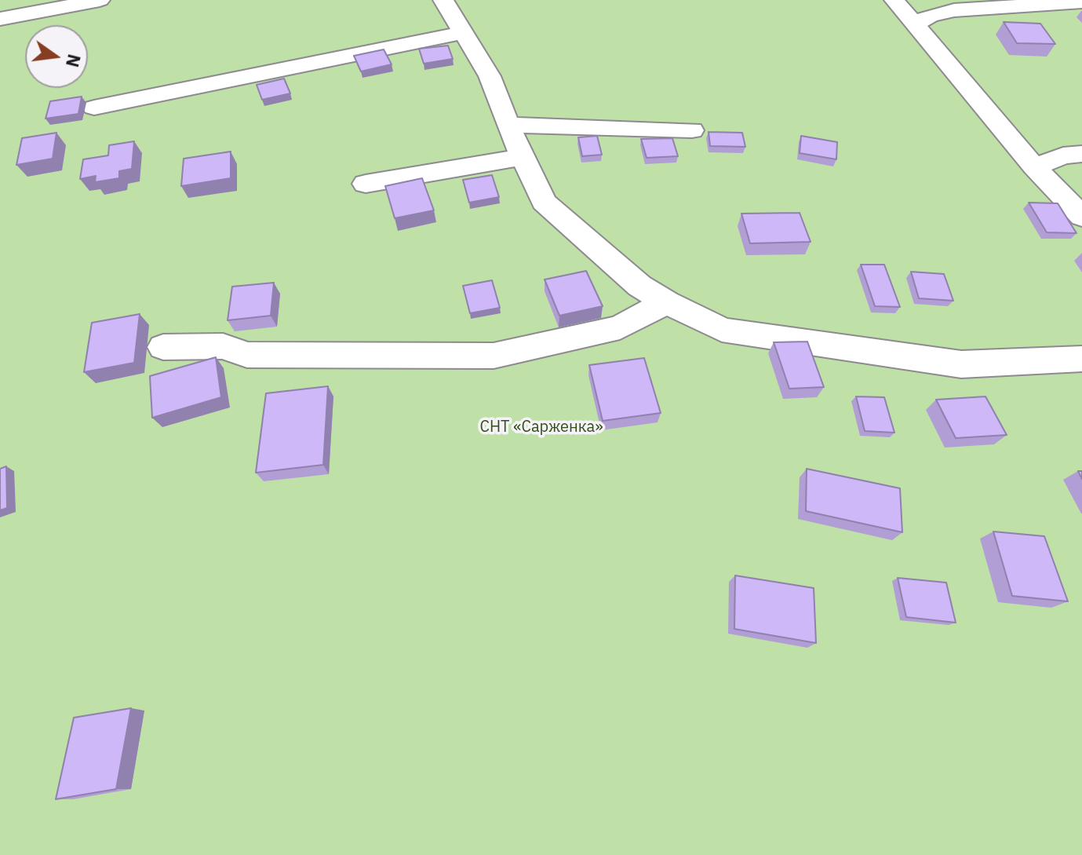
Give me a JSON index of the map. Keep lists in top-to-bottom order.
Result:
{
  "parks": ["СНТ «Сарженка»"],
  "north": "right"
}
